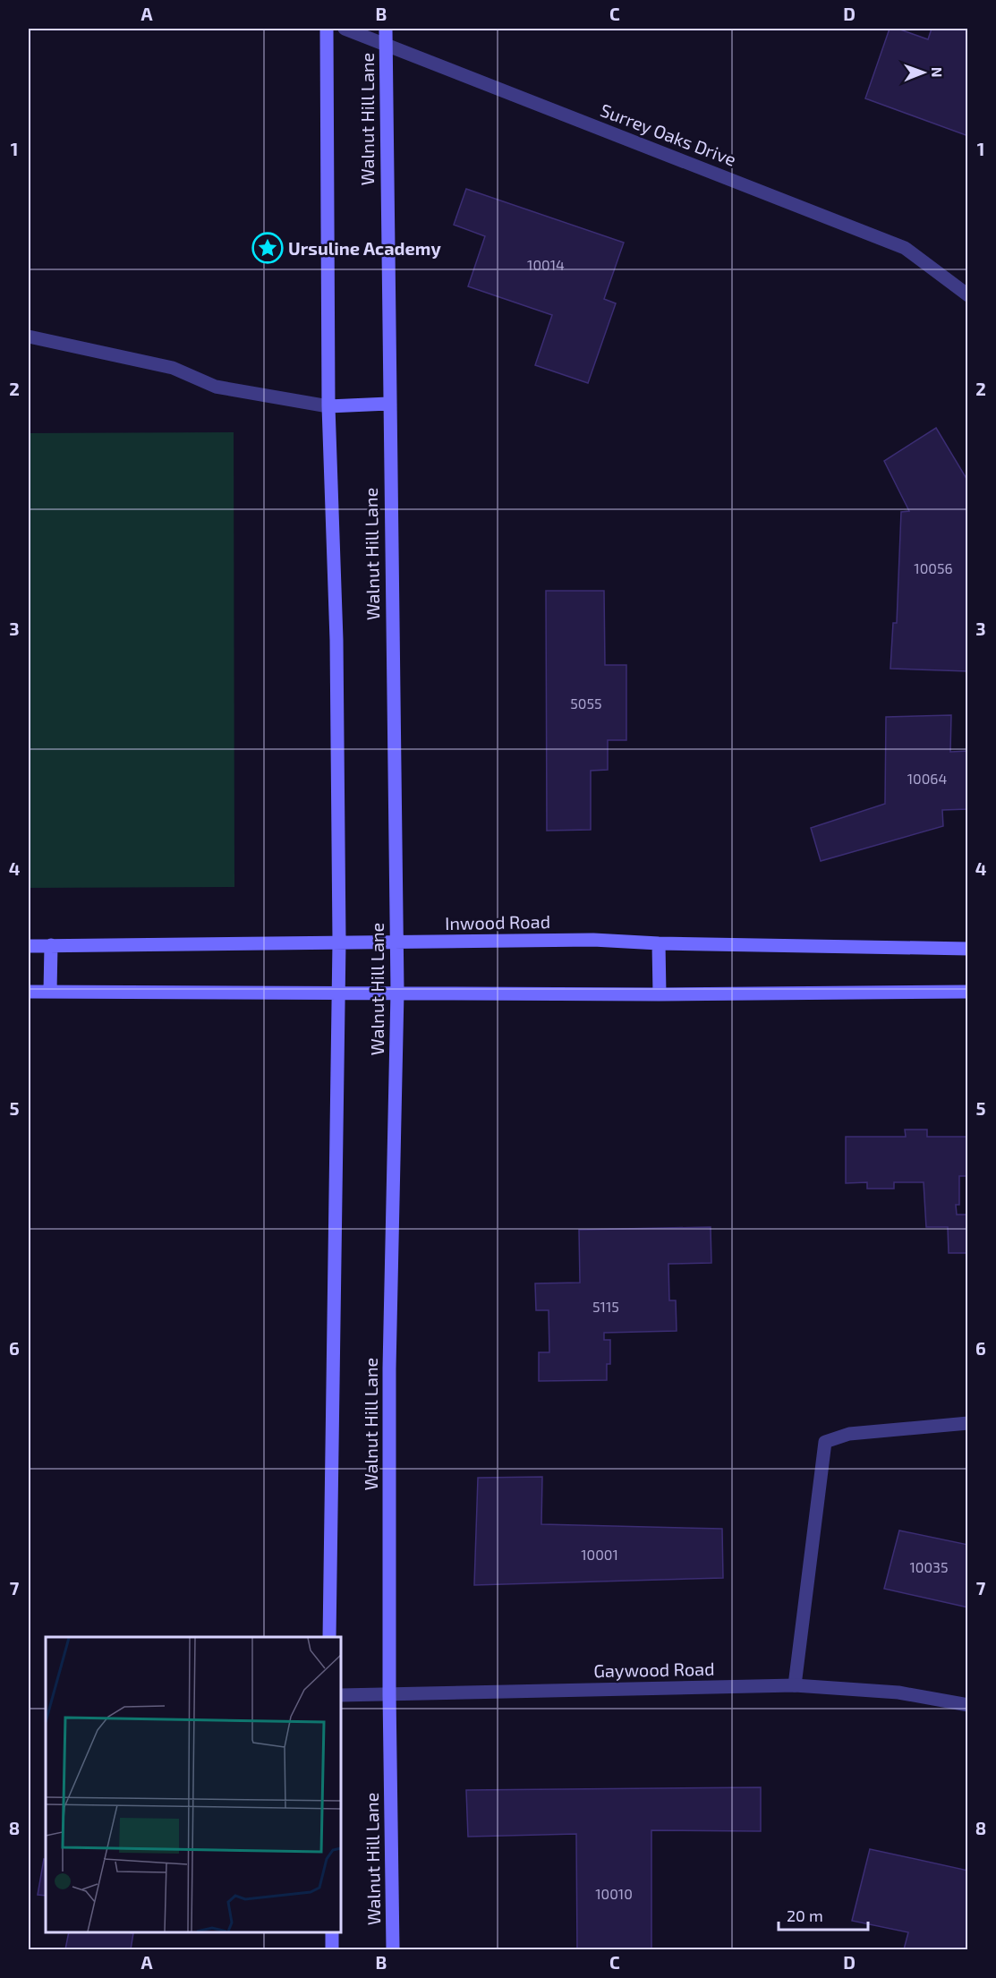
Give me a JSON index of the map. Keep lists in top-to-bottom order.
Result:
{
  "streets": {
    "main road": ["Walnut Hill Lane", "Inwood Road"],
    "street": ["Surrey Oaks Drive", "Gaywood Road"]
  },
  "crossings": [
    ["Walnut Hill Lane", "Surrey Oaks Drive"],
    ["Walnut Hill Lane", "Inwood Road"],
    ["Walnut Hill Lane", "Gaywood Road"]
  ],
  "places": {
    "place": ["Ursuline Academy"]
  },
  "house_numbers": [
    "10014",
    "10056",
    "5055",
    "10064",
    "5115",
    "10001",
    "10035",
    "10010"
  ],
  "scale_bar": "20 m",
  "north": "right",
  "grid": {
    "columns": [
      "A",
      "B",
      "C",
      "D"
    ],
    "rows": [
      "1",
      "2",
      "3",
      "4",
      "5",
      "6",
      "7",
      "8"
    ]
  }
}
